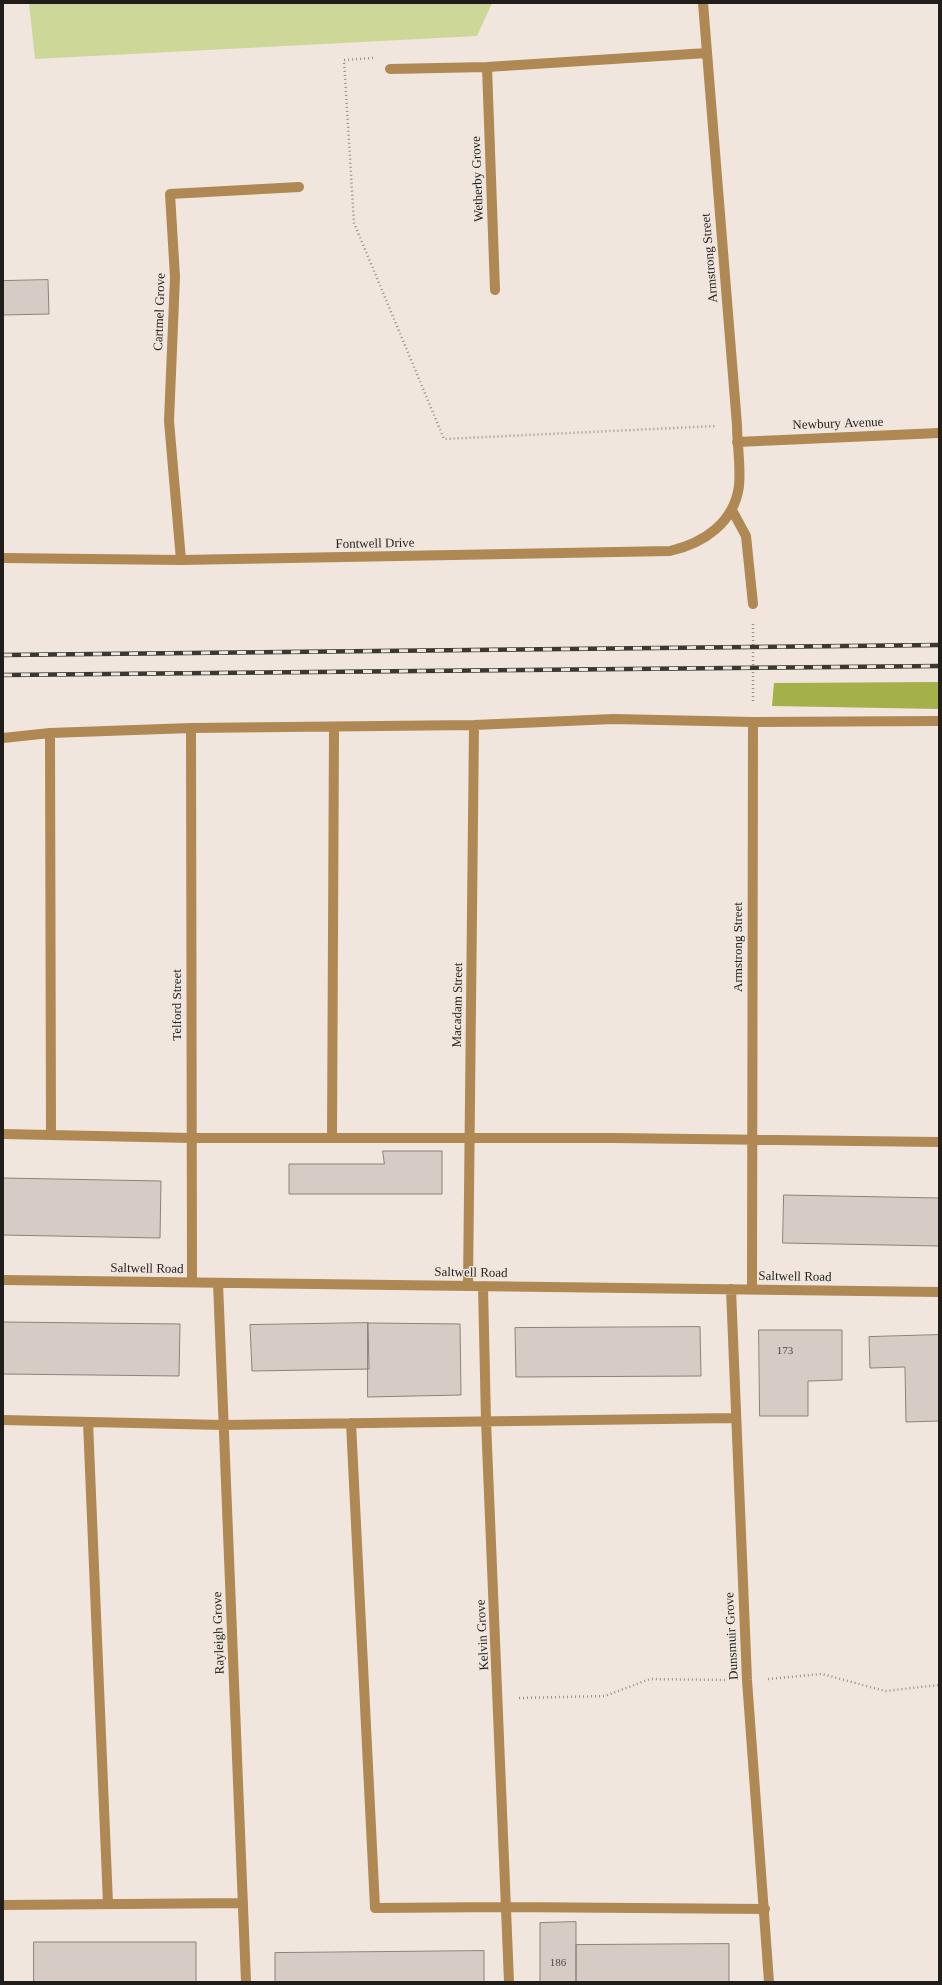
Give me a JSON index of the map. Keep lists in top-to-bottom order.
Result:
{
  "streets": {
    "street": [
      "Wetherby Grove",
      "Armstrong Street",
      "Cartmel Grove",
      "Newbury Avenue",
      "Fontwell Drive",
      "Telford Street",
      "Macadam Street",
      "Saltwell Road",
      "Rayleigh Grove",
      "Kelvin Grove",
      "Dunsmuir Grove"
    ]
  },
  "crossings": [
    ["Armstrong Street", "Newbury Avenue"],
    ["Armstrong Street", "Fontwell Drive"],
    ["Armstrong Street", "Saltwell Road"],
    ["Cartmel Grove", "Fontwell Drive"],
    ["Telford Street", "Saltwell Road"],
    ["Macadam Street", "Saltwell Road"],
    ["Saltwell Road", "Rayleigh Grove"],
    ["Saltwell Road", "Kelvin Grove"],
    ["Saltwell Road", "Dunsmuir Grove"]
  ],
  "house_numbers": ["173", "186"]
}
